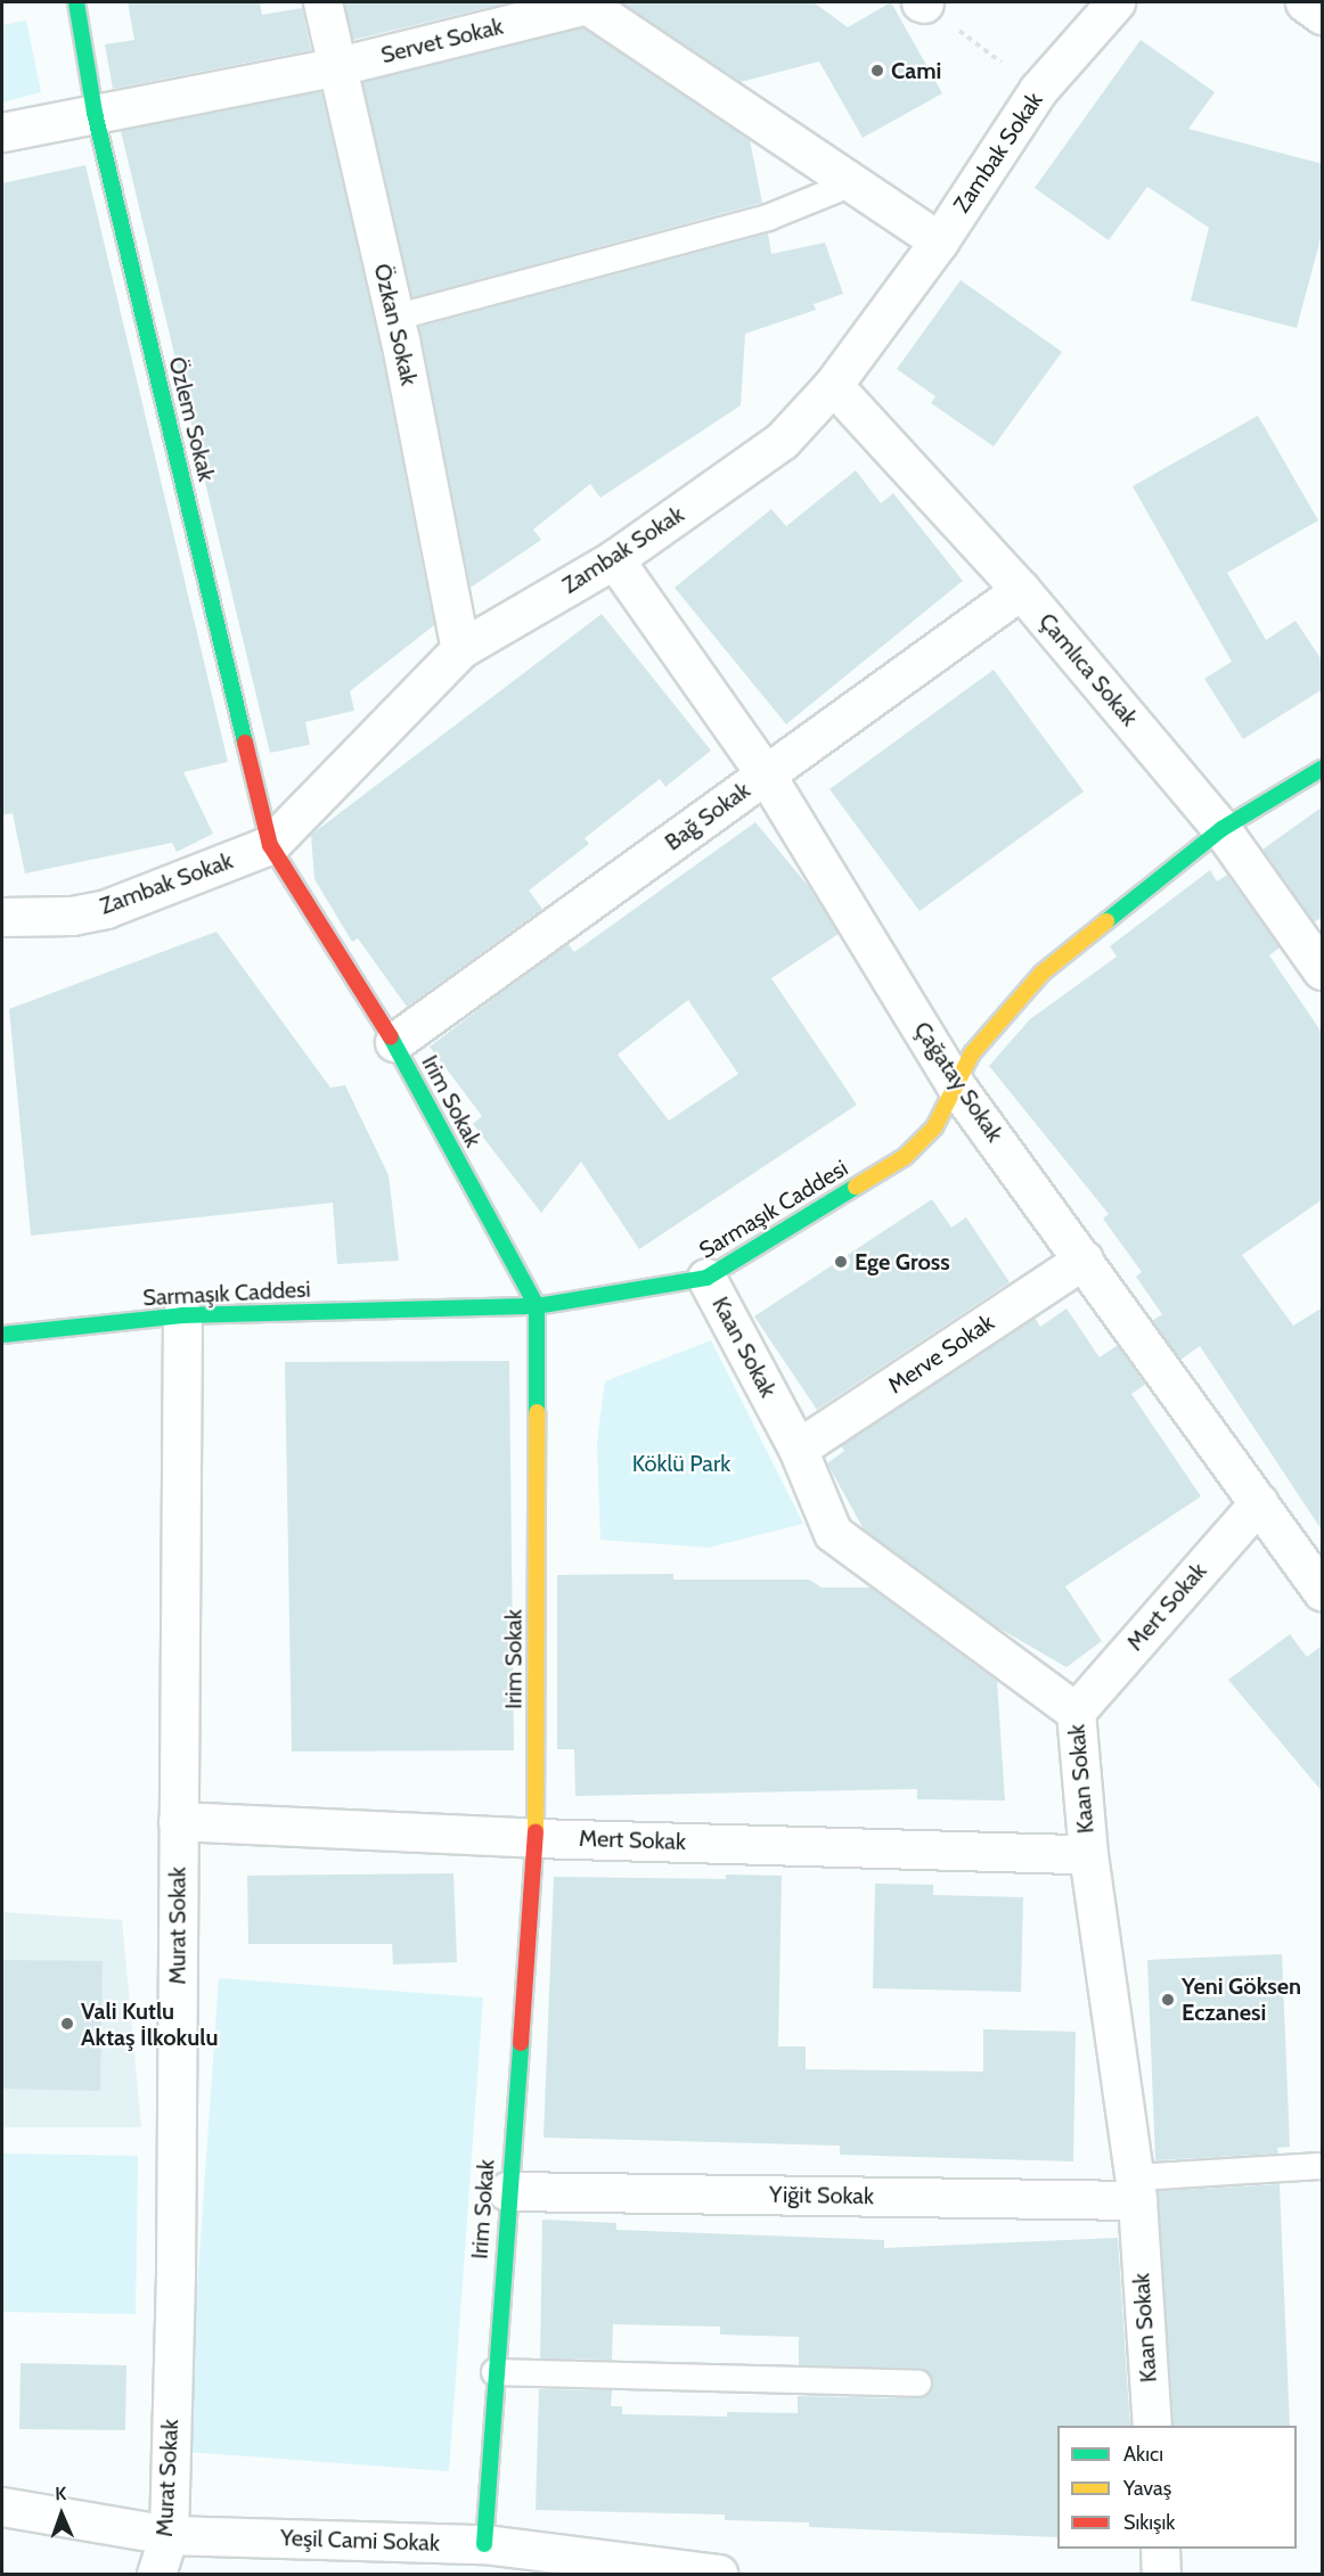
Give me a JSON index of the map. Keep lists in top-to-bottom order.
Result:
{
  "streets": {
    "street": [
      "Servet Sokak",
      "Zambak Sokak",
      "Özkan Sokak",
      "Özlem Sokak",
      "Çamlıca Sokak",
      "Bağ Sokak",
      "Çağatay Sokak",
      "Irim Sokak",
      "Sarmaşık Caddesi",
      "Kaan Sokak",
      "Merve Sokak",
      "Mert Sokak",
      "Murat Sokak",
      "Yiğit Sokak",
      "Yeşil Cami Sokak"
    ]
  },
  "crossings": [
    ["Servet Sokak", "Zambak Sokak"],
    ["Servet Sokak", "Özkan Sokak"],
    ["Servet Sokak", "Özlem Sokak"],
    ["Zambak Sokak", "Özkan Sokak"],
    ["Zambak Sokak", "Özlem Sokak"],
    ["Zambak Sokak", "Çamlıca Sokak"],
    ["Zambak Sokak", "Çağatay Sokak"],
    ["Zambak Sokak", "Irim Sokak"],
    ["Özlem Sokak", "Irim Sokak"],
    ["Çamlıca Sokak", "Bağ Sokak"],
    ["Çamlıca Sokak", "Sarmaşık Caddesi"],
    ["Bağ Sokak", "Çağatay Sokak"],
    ["Bağ Sokak", "Irim Sokak"],
    ["Çağatay Sokak", "Sarmaşık Caddesi"],
    ["Çağatay Sokak", "Merve Sokak"],
    ["Çağatay Sokak", "Mert Sokak"],
    ["Irim Sokak", "Sarmaşık Caddesi"],
    ["Irim Sokak", "Mert Sokak"],
    ["Irim Sokak", "Yiğit Sokak"],
    ["Irim Sokak", "Yeşil Cami Sokak"],
    ["Sarmaşık Caddesi", "Kaan Sokak"],
    ["Sarmaşık Caddesi", "Murat Sokak"],
    ["Kaan Sokak", "Merve Sokak"],
    ["Kaan Sokak", "Mert Sokak"],
    ["Kaan Sokak", "Yiğit Sokak"],
    ["Mert Sokak", "Murat Sokak"],
    ["Murat Sokak", "Yeşil Cami Sokak"]
  ],
  "parks": ["Köklü Park"],
  "places": [
    "Cami",
    "Ege Gross",
    "Yeni Göksen Eczanesi",
    "Vali Kutlu Aktaş İlkokulu"
  ],
  "legend": ["Akıcı", "Yavaş", "Sıkışık"],
  "north": "top"
}
